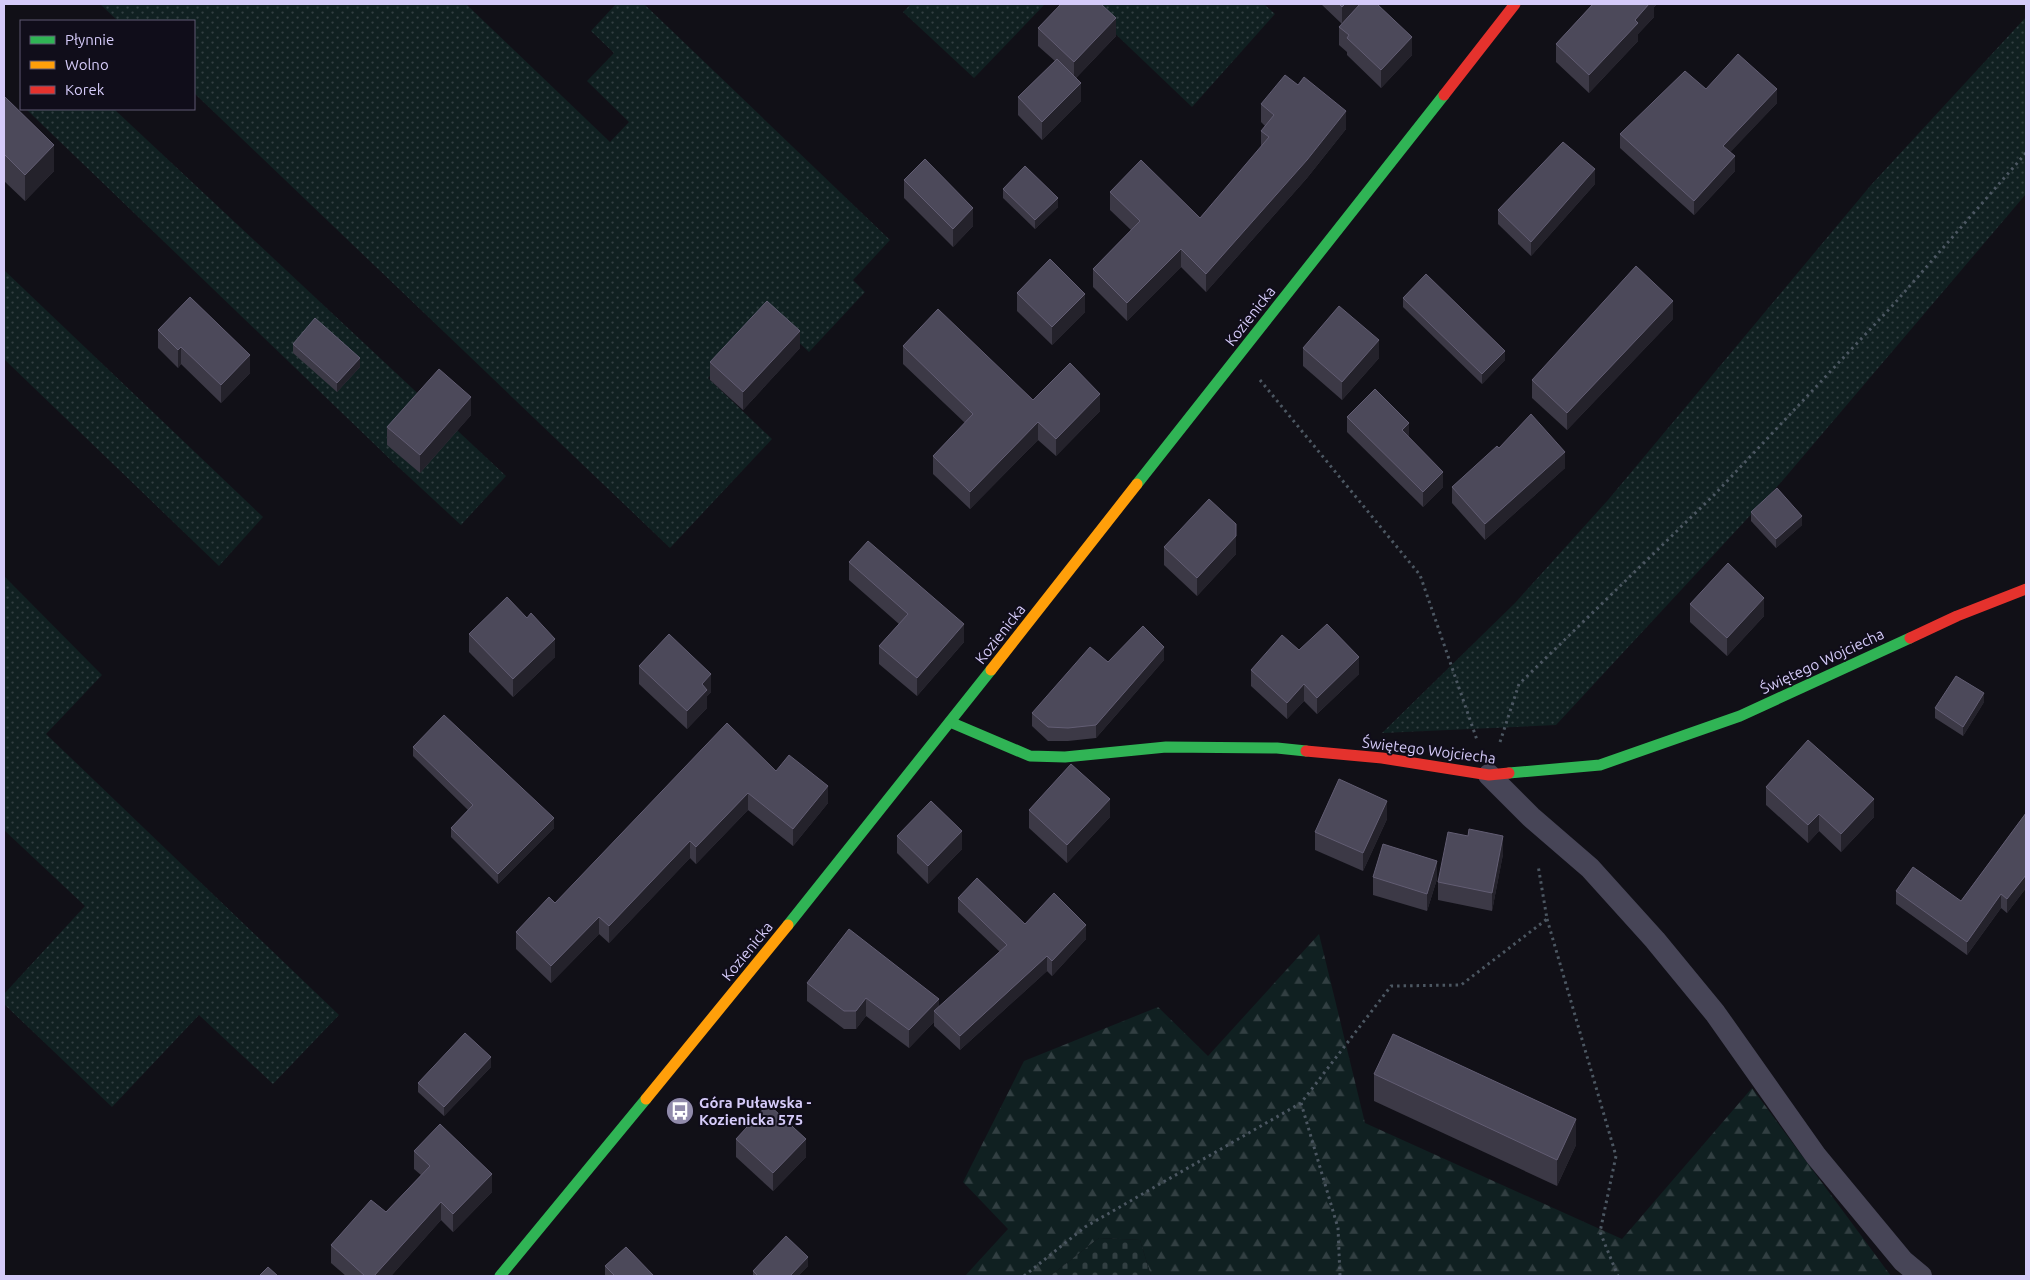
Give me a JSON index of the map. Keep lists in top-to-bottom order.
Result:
{
  "streets": {
    "main road": ["Kozienicka", "Świętego Wojciecha"]
  },
  "crossings": [
    ["Kozienicka", "Świętego Wojciecha"]
  ],
  "places": {
    "bus stop": ["Góra Puławska - Kozienicka 575"]
  },
  "legend": ["Płynnie", "Wolno", "Korek"]
}
